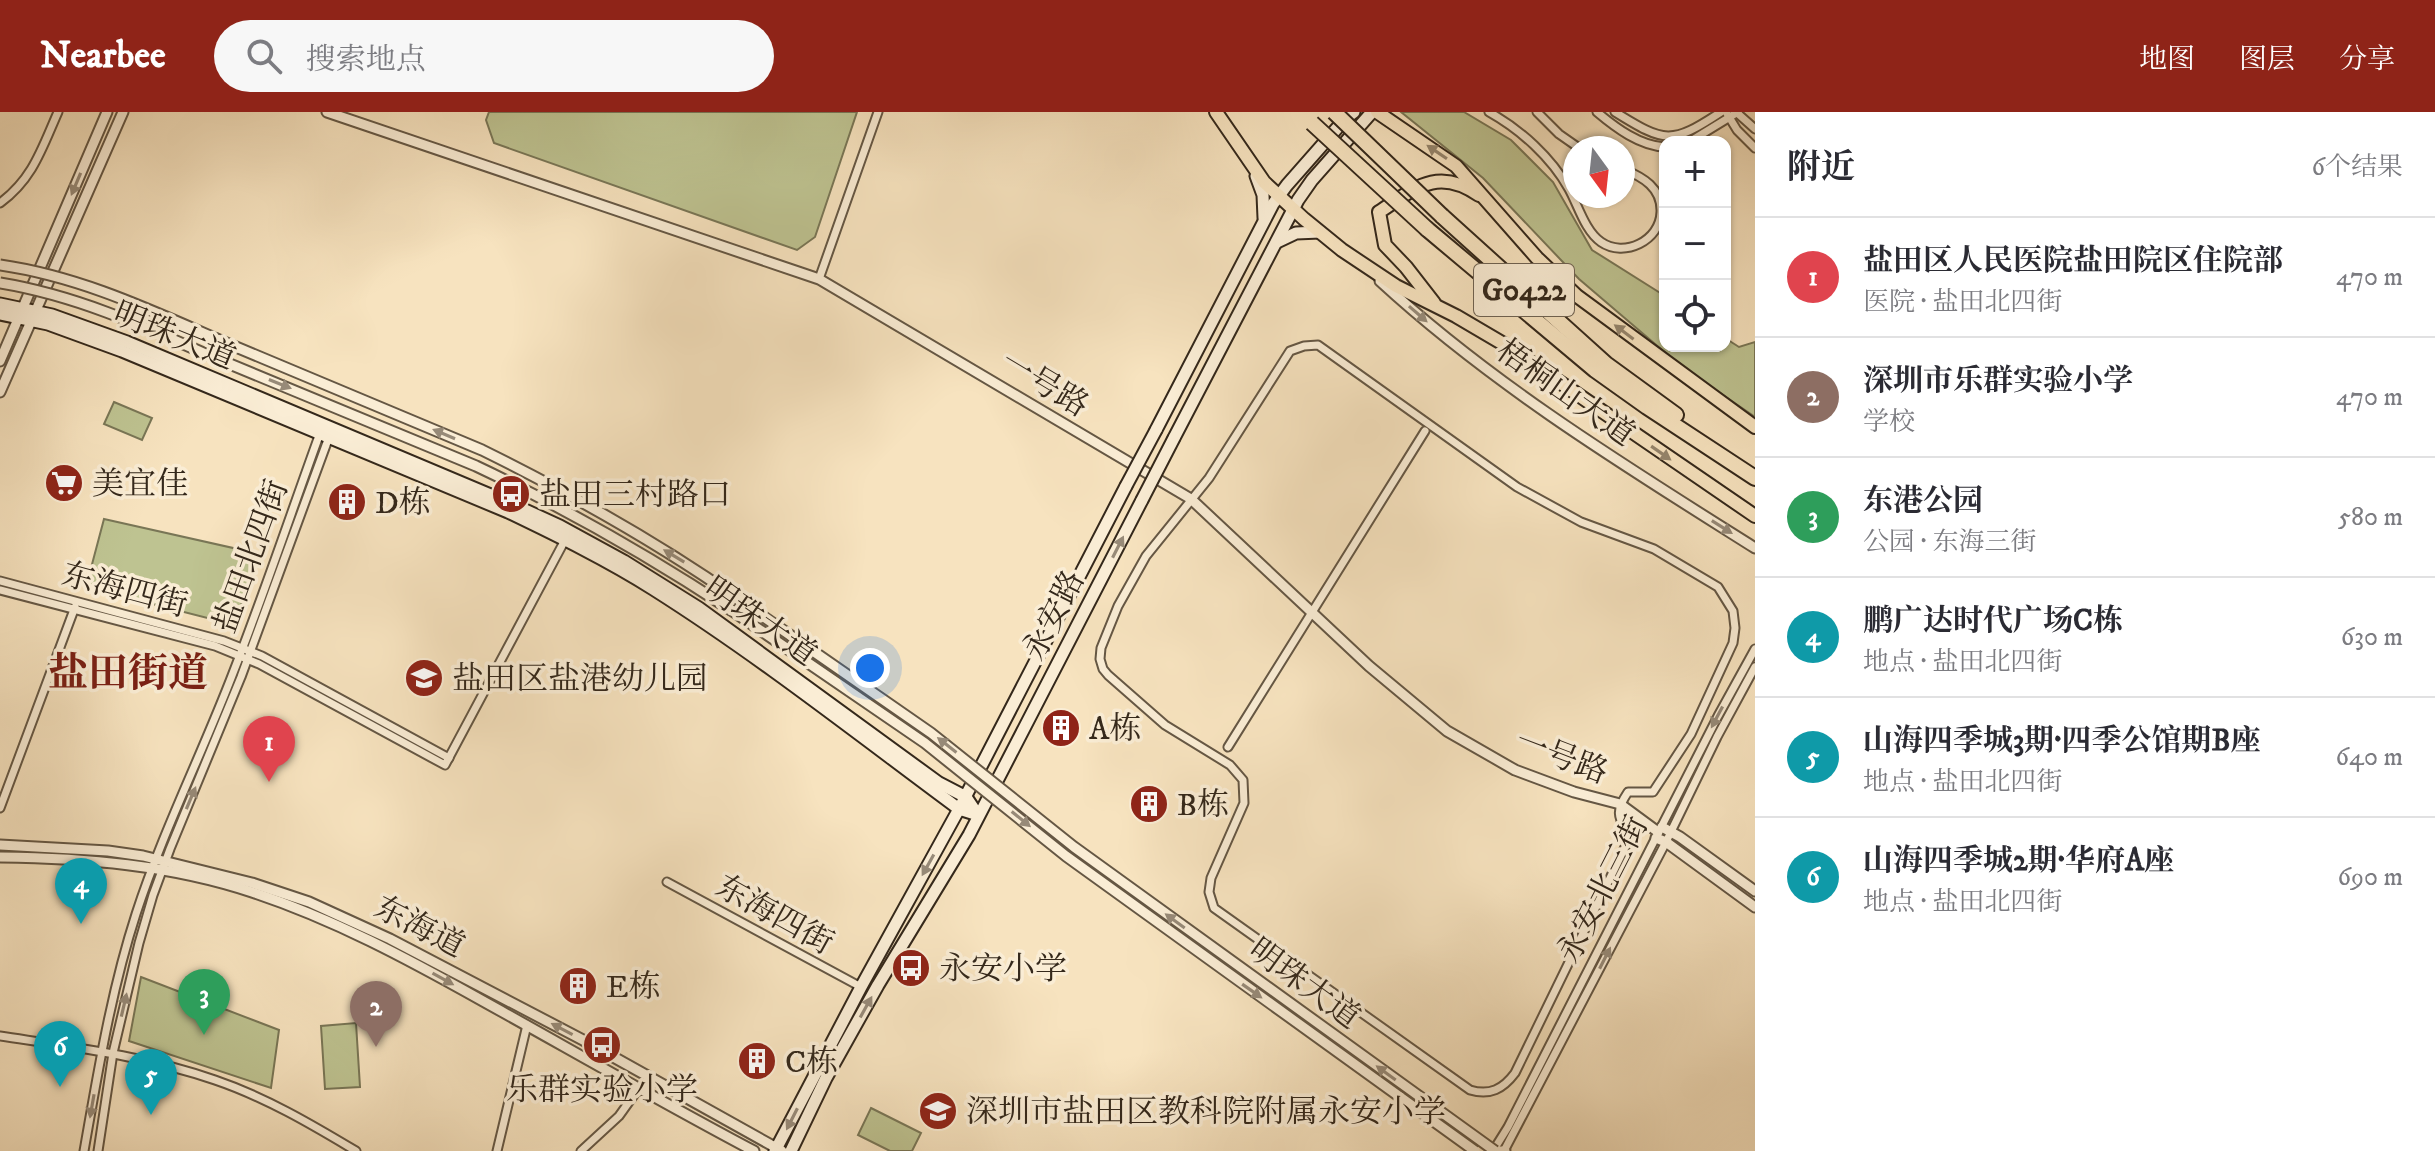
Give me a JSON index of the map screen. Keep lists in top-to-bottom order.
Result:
{
  "streets": {
    "highway": ["G0422"],
    "main road": ["明珠大道", "梧桐山大道", "永安路"],
    "street": [
      "一号路",
      "盐田北四街",
      "东海四街",
      "永安北三街",
      "东海道"
    ]
  },
  "crossings": [
    ["明珠大道", "盐田北四街"],
    ["明珠大道", "东海四街"],
    ["明珠大道", "永安路"],
    ["明珠大道", "永安北三街"],
    ["一号路", "永安北三街"],
    ["梧桐山大道", "永安路"],
    ["盐田北四街", "东海四街"],
    ["盐田北四街", "东海道"],
    ["东海四街", "永安路"],
    ["永安路", "东海道"]
  ],
  "districts": ["盐田街道"],
  "places": {
    "supermarket": ["美宜佳"],
    "bus stop": ["盐田三村路口", "永安小学", "乐群实验小学"],
    "building": [
      "D栋",
      "A栋",
      "B栋",
      "E栋",
      "C栋"
    ],
    "school or university": ["盐田区盐港幼儿园", "深圳市盐田区教科院附属永安小学"]
  },
  "north": "bottom",
  "page": {
    "header": "Nearbee",
    "search": "搜索地点",
    "nav": ["地图", "图层", "分享"],
    "heading": ["附近", "6个结果"],
    "map_buttons": ["+", "−"],
    "list": [
      {
        "mark": "1",
        "name": "盐田区人民医院盐田院区住院部",
        "note": "医院 · 盐田北四街",
        "value": "470 m"
      },
      {
        "mark": "2",
        "name": "深圳市乐群实验小学",
        "note": "学校",
        "value": "470 m"
      },
      {
        "mark": "3",
        "name": "东港公园",
        "note": "公园 · 东海三街",
        "value": "580 m"
      },
      {
        "mark": "4",
        "name": "鹏广达时代广场C栋",
        "note": "地点 · 盐田北四街",
        "value": "630 m"
      },
      {
        "mark": "5",
        "name": "山海四季城3期·四季公馆期B座",
        "note": "地点 · 盐田北四街",
        "value": "640 m"
      },
      {
        "mark": "6",
        "name": "山海四季城2期·华府A座",
        "note": "地点 · 盐田北四街",
        "value": "690 m"
      }
    ],
    "pins": [
      "1",
      "4",
      "3",
      "2",
      "6",
      "5"
    ]
  }
}
